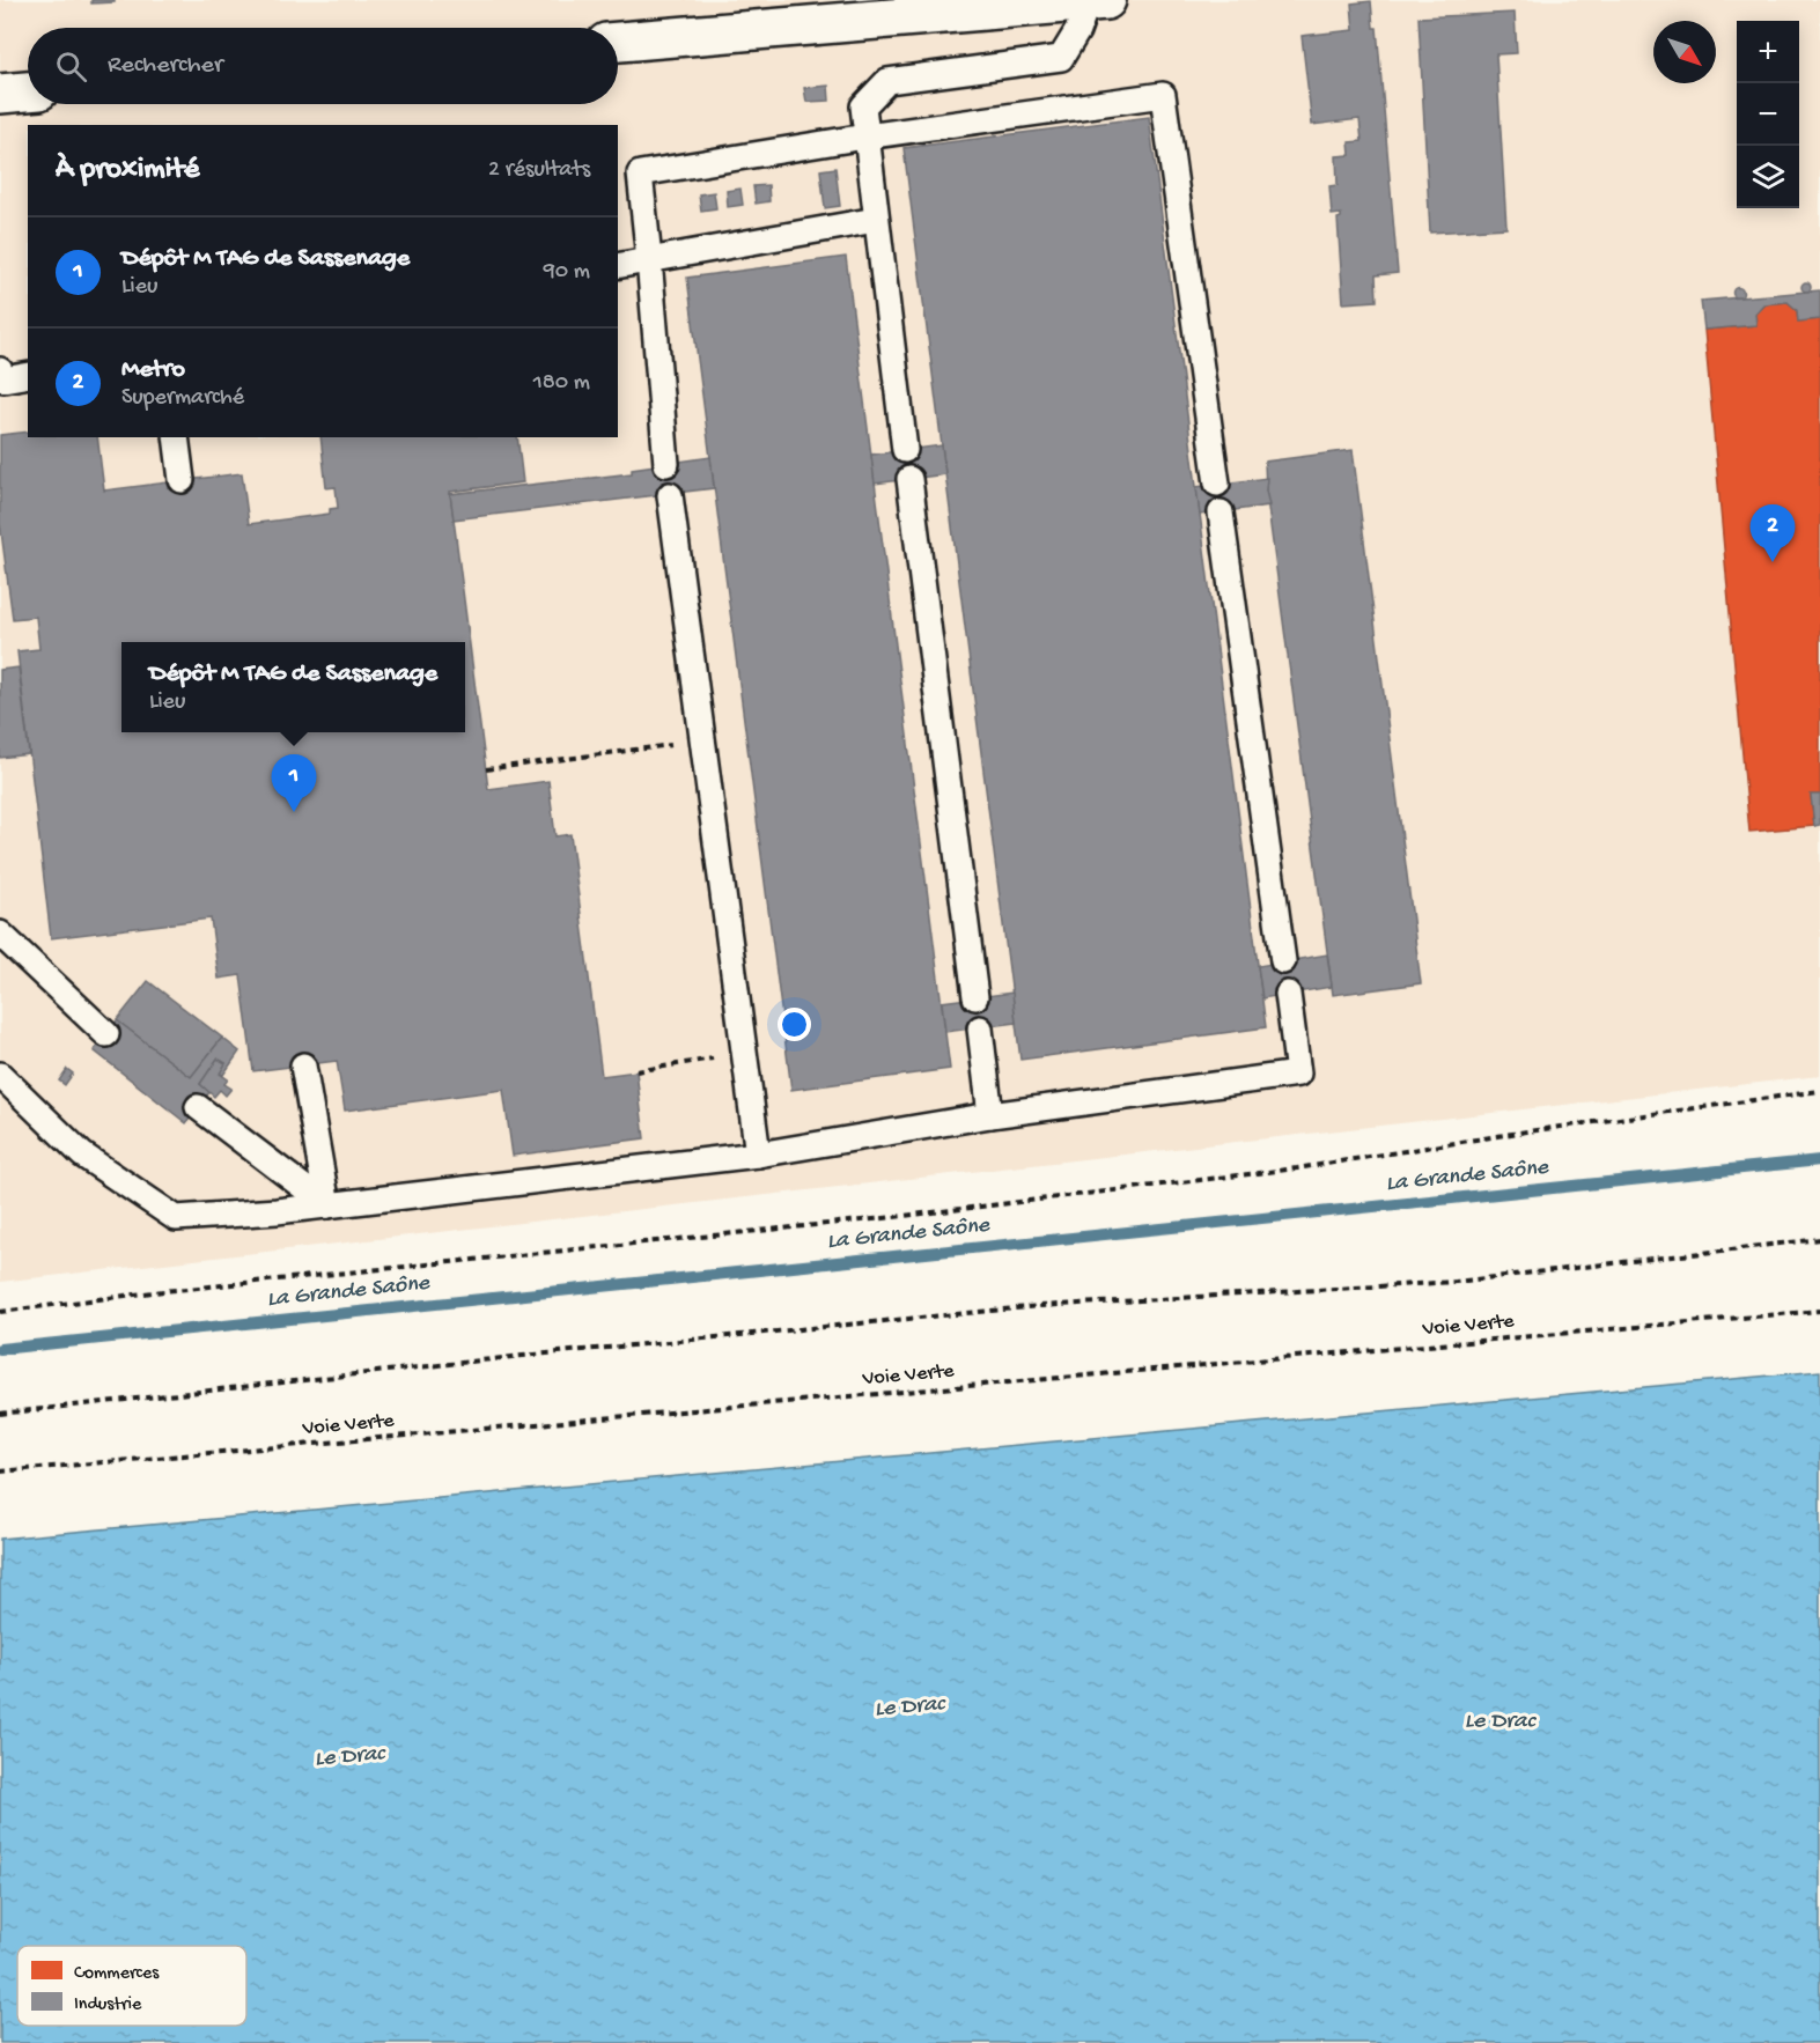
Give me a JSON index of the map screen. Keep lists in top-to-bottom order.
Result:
{
  "streets": {
    "path": ["Voie Verte"]
  },
  "water": ["La Grande Saône", "Le Drac"],
  "legend": ["Commerces", "Industrie"],
  "north": "bottom right",
  "page": {
    "map_buttons": ["+", "−"],
    "search": "Rechercher",
    "heading": ["À proximité", "2 résultats"],
    "list": [
      {
        "mark": "1",
        "name": "Dépôt M TAG de Sassenage",
        "note": "Lieu",
        "value": "90 m"
      },
      {
        "mark": "2",
        "name": "Metro",
        "note": "Supermarché",
        "value": "180 m"
      }
    ],
    "pins": ["2", "1"],
    "popup": ["Dépôt M TAG de Sassenage", "Lieu"]
  }
}
